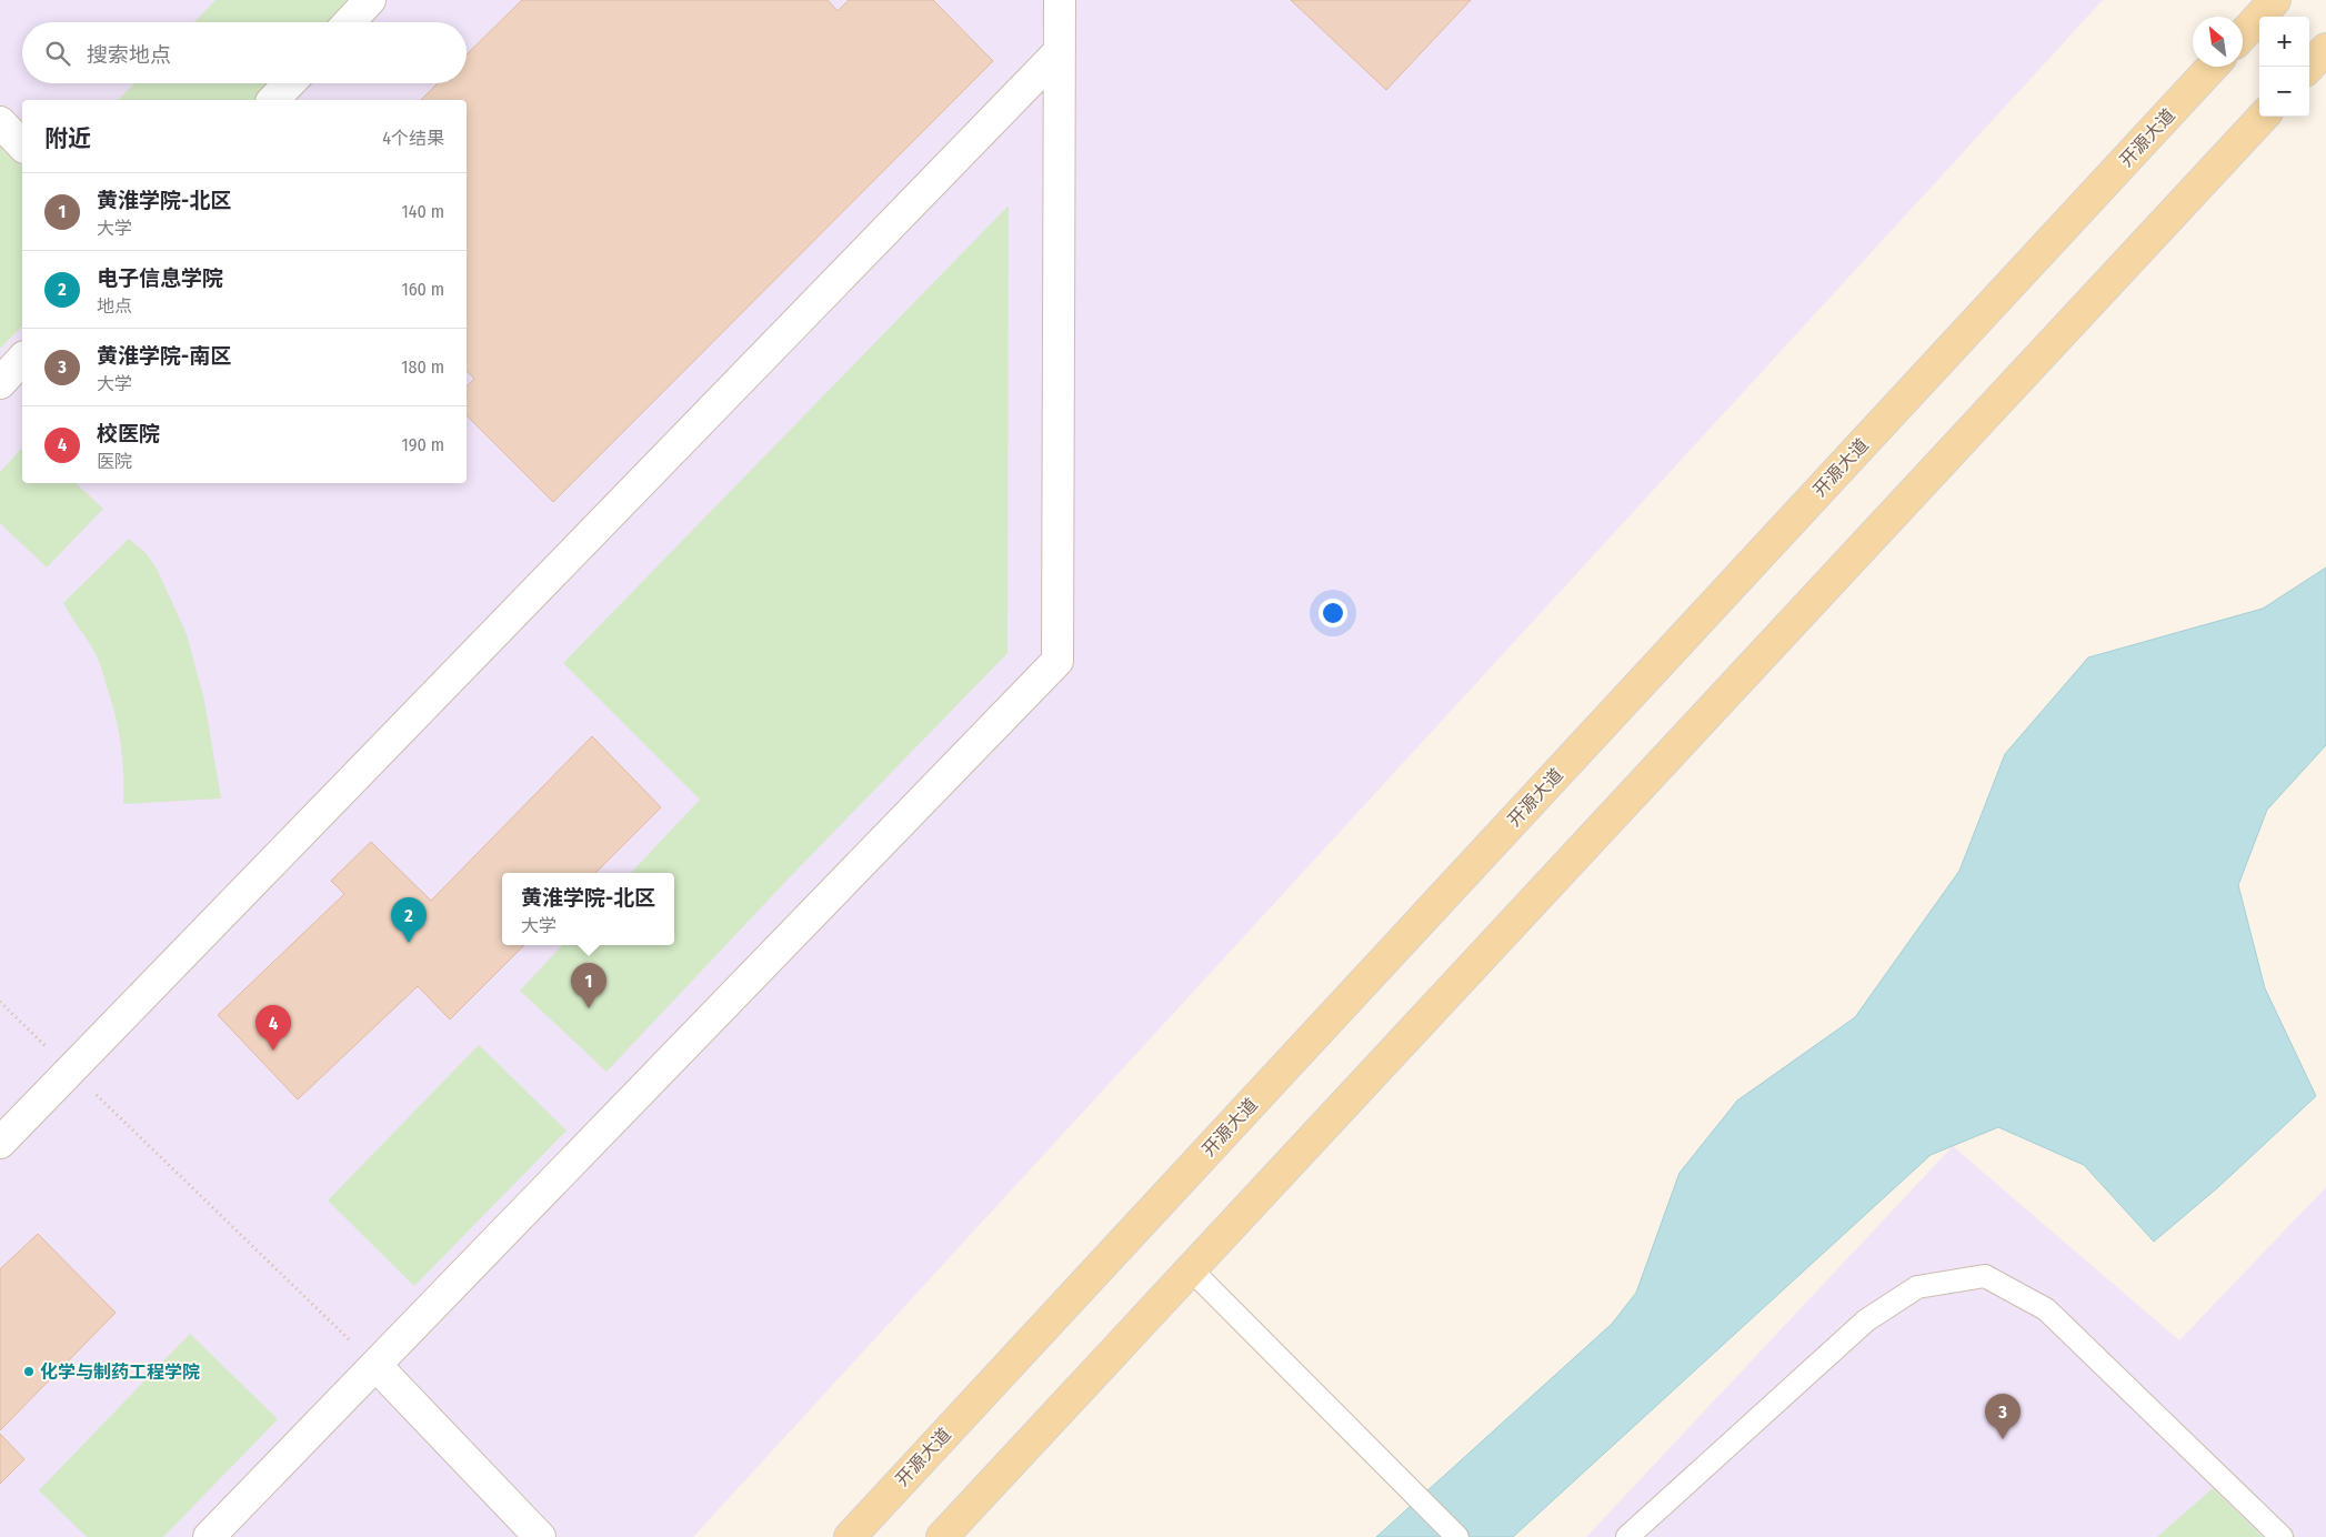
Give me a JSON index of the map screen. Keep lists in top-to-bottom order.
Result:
{
  "streets": {
    "main road": ["开源大道"]
  },
  "places": ["化学与制药工程学院"],
  "north": "top left",
  "page": {
    "map_buttons": ["+", "−"],
    "search": "搜索地点",
    "heading": ["附近", "4个结果"],
    "list": [
      {
        "mark": "1",
        "name": "黄淮学院-北区",
        "note": "大学",
        "value": "140 m"
      },
      {
        "mark": "2",
        "name": "电子信息学院",
        "note": "地点",
        "value": "160 m"
      },
      {
        "mark": "3",
        "name": "黄淮学院-南区",
        "note": "大学",
        "value": "180 m"
      },
      {
        "mark": "4",
        "name": "校医院",
        "note": "医院",
        "value": "190 m"
      }
    ],
    "popup": ["黄淮学院-北区", "大学"],
    "pins": [
      "2",
      "1",
      "4",
      "3"
    ]
  }
}
